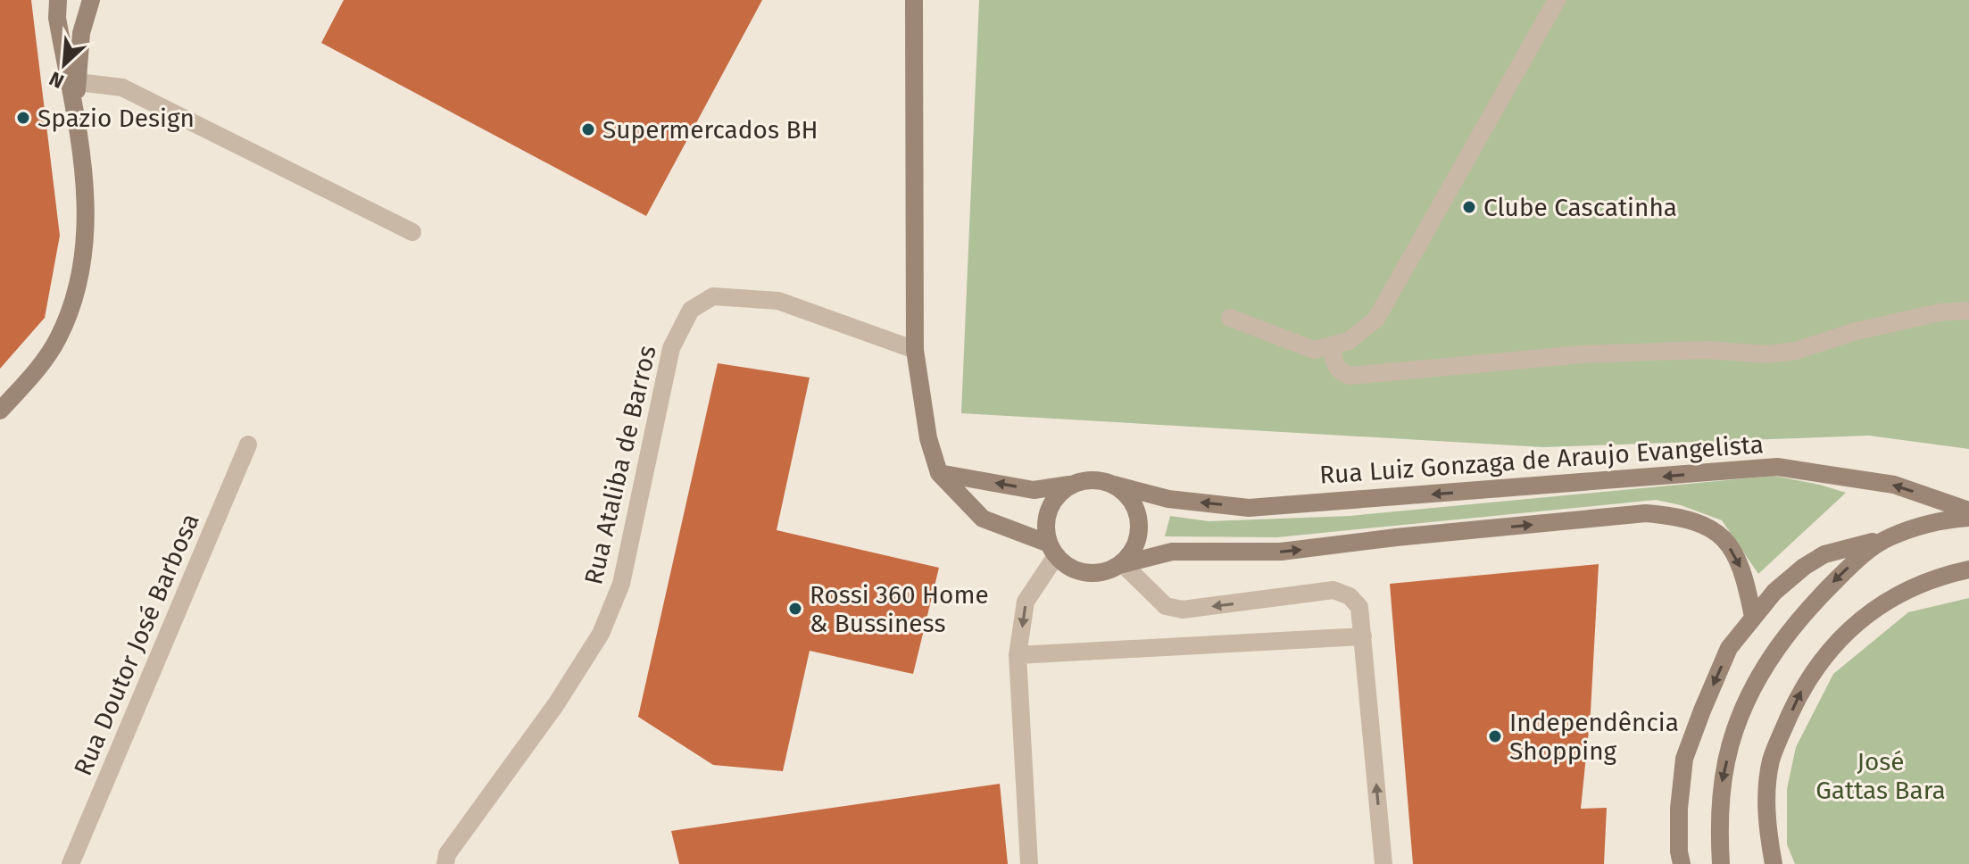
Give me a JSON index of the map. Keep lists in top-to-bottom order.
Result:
{
  "streets": {
    "main road": ["Rua Luiz Gonzaga de Araujo Evangelista"],
    "street": ["Rua Ataliba de Barros", "Rua Doutor José Barbosa"]
  },
  "parks": ["José Gattas Bara"],
  "places": [
    "Spazio Design",
    "Supermercados BH",
    "Clube Cascatinha",
    "Rossi 360 Home & Bussiness",
    "Independência Shopping"
  ],
  "north": "bottom left"
}
